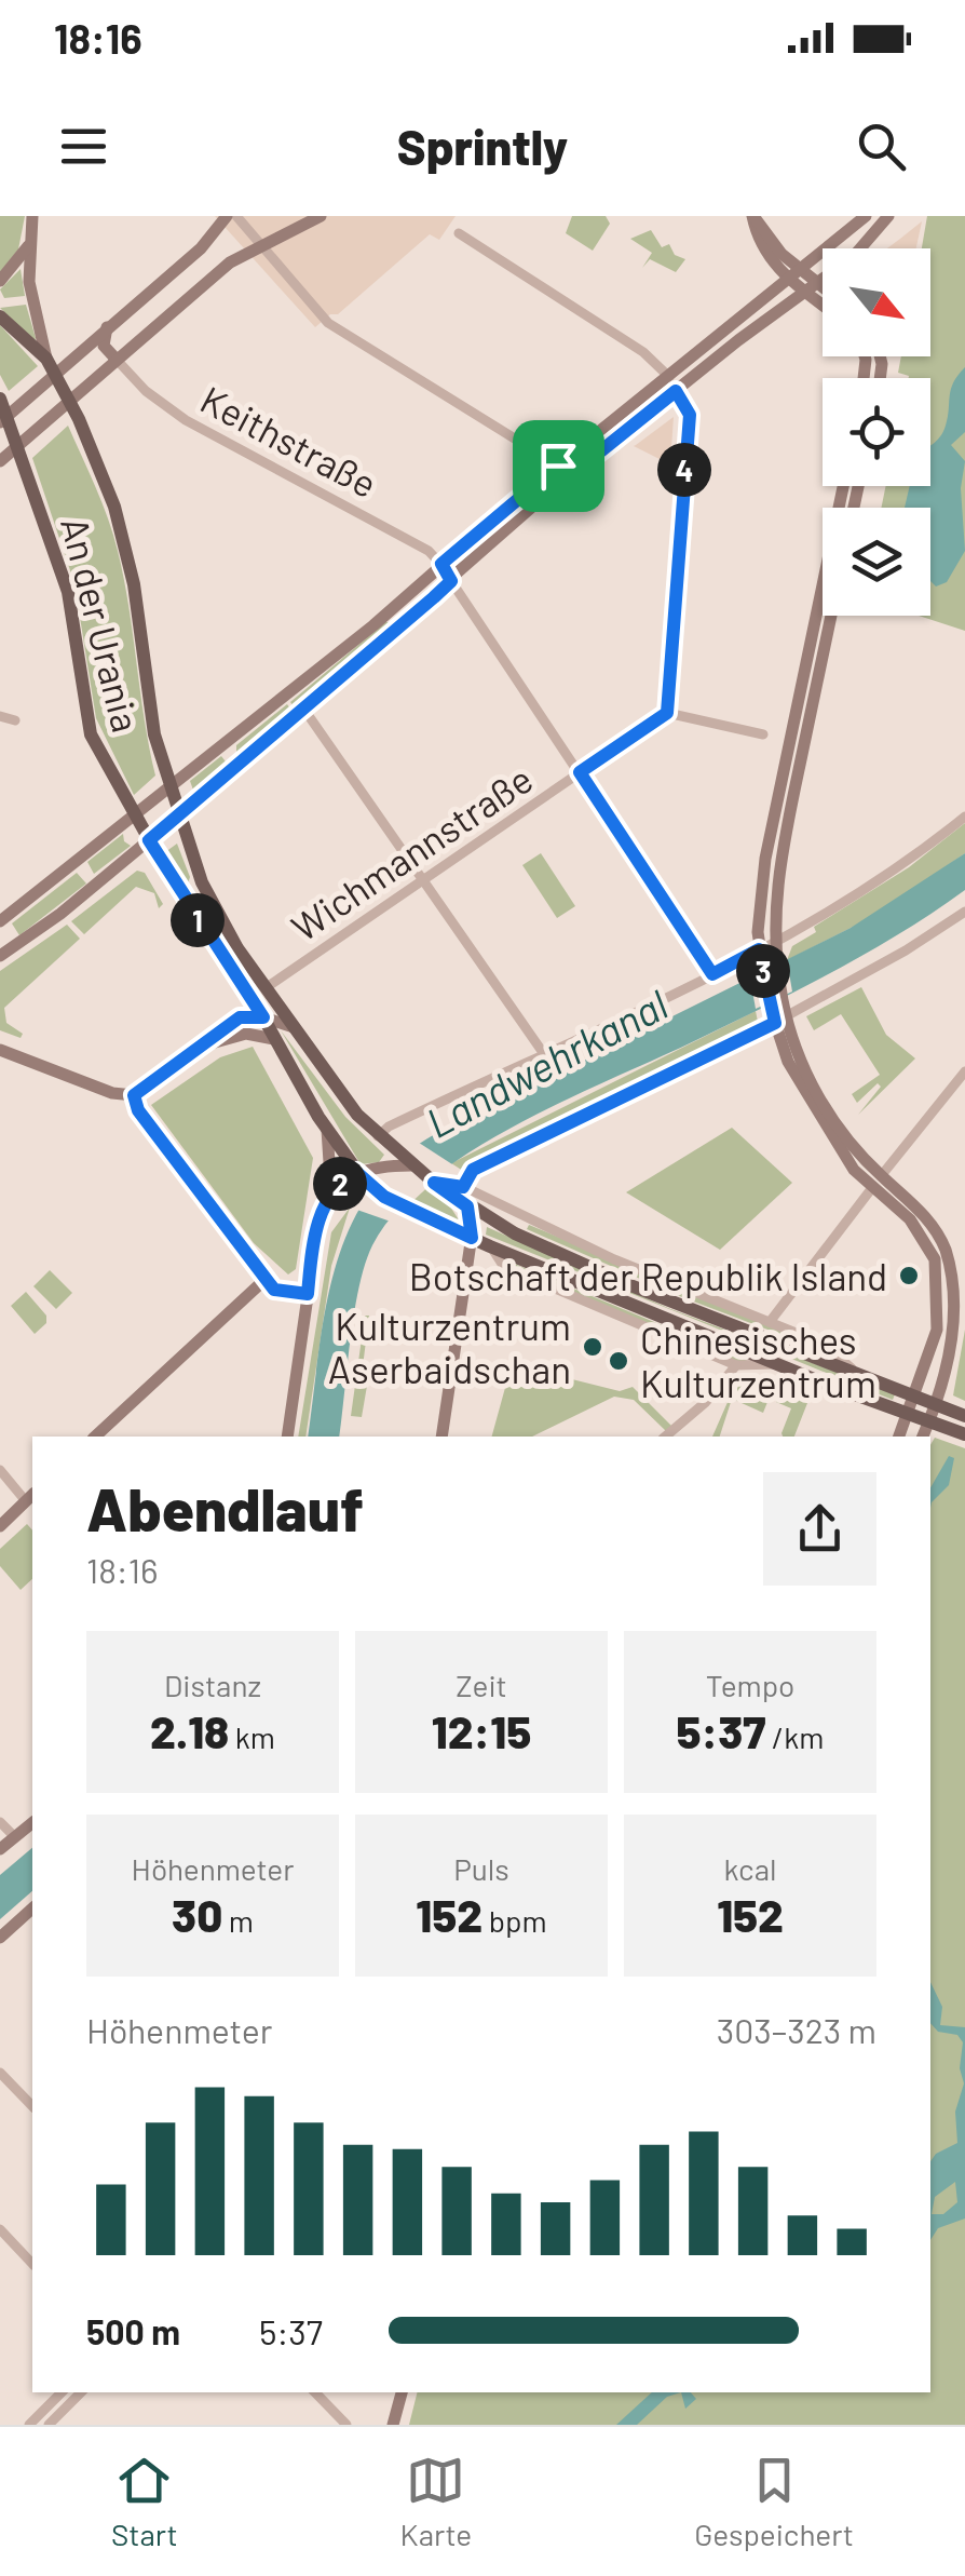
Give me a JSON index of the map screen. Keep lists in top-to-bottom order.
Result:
{
  "streets": {
    "main road": ["An der Urania"],
    "street": ["Keithstraße", "Wichmannstraße"]
  },
  "crossings": [
    ["An der Urania", "Wichmannstraße"]
  ],
  "water": ["Landwehrkanal"],
  "places": ["Botschaft der Republik Island", "Kulturzentrum Aserbaidschan", "Chinesisches Kulturzentrum"],
  "north": "bottom right",
  "page": {
    "status": "18:16",
    "header": "Sprintly",
    "pins": [
      "4",
      "1",
      "3",
      "2"
    ],
    "heading": ["Abendlauf", "18:16"],
    "stats": [
      ["Distanz", "2.18 km"],
      ["Zeit", "12:15"],
      ["Tempo", "5:37 /km"],
      ["Höhenmeter", "30 m"],
      ["Puls", "152 bpm"],
      ["kcal", "152"]
    ],
    "chart": ["Höhenmeter", "303–323 m"],
    "list": [
      {
        "name": "500 m",
        "note": "5:37"
      }
    ],
    "tabs": ["Start", "Karte", "Gespeichert"]
  }
}
